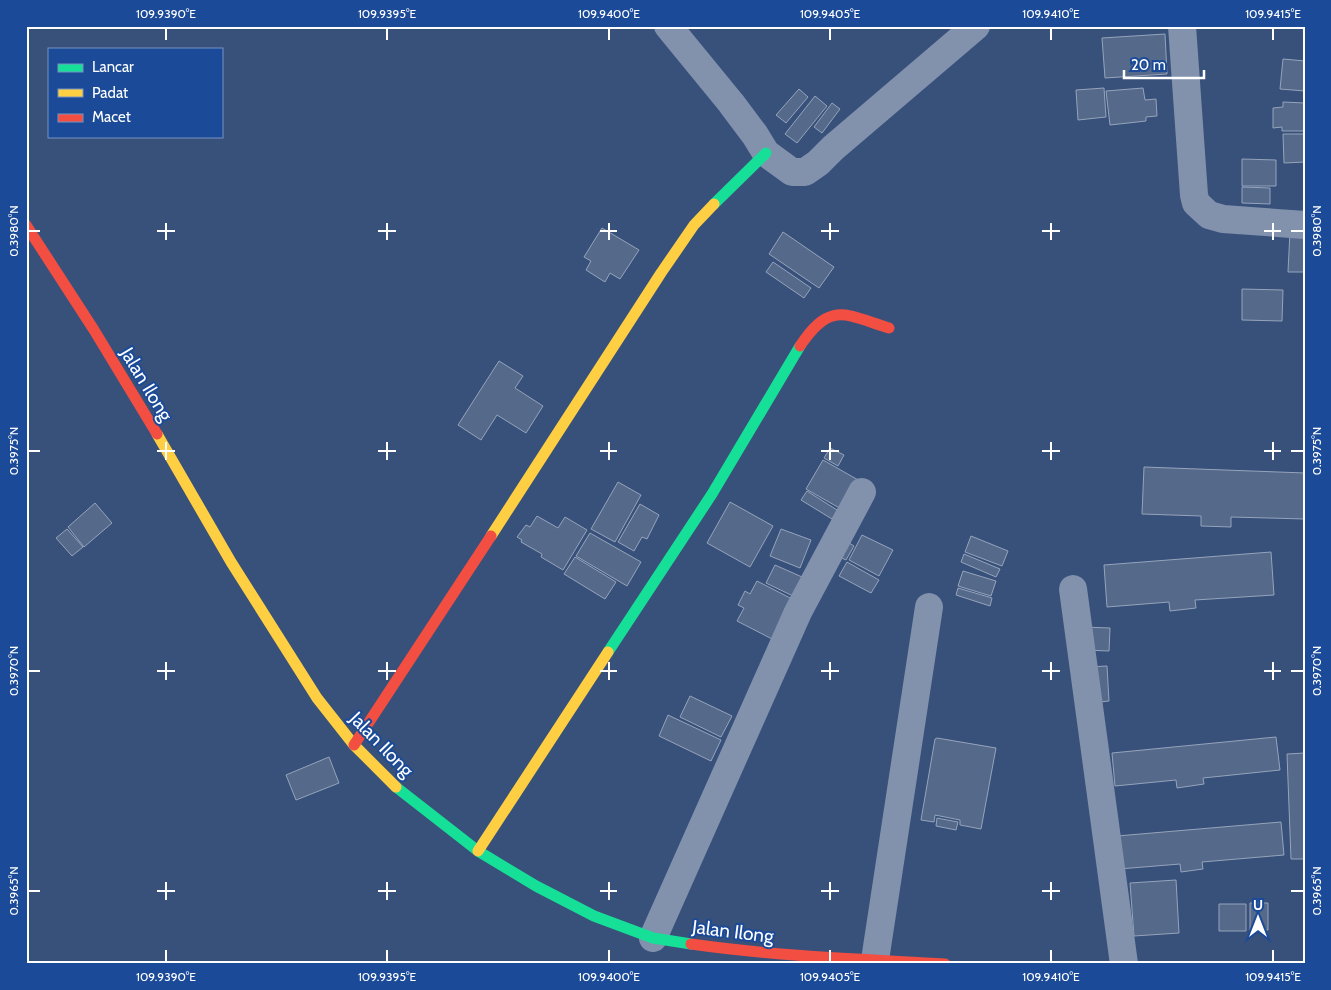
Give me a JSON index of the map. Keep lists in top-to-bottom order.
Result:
{
  "streets": {
    "street": ["Jalan Ilong"]
  },
  "legend": ["Lancar", "Padat", "Macet"],
  "scale_bar": "20 m",
  "north": "top",
  "coordinates": [
    "109.9390°E",
    "109.9395°E",
    "109.9400°E",
    "109.9405°E",
    "109.9410°E",
    "109.9415°E",
    "0.3980°N",
    "0.3975°N",
    "0.3970°N",
    "0.3965°N"
  ]
}
